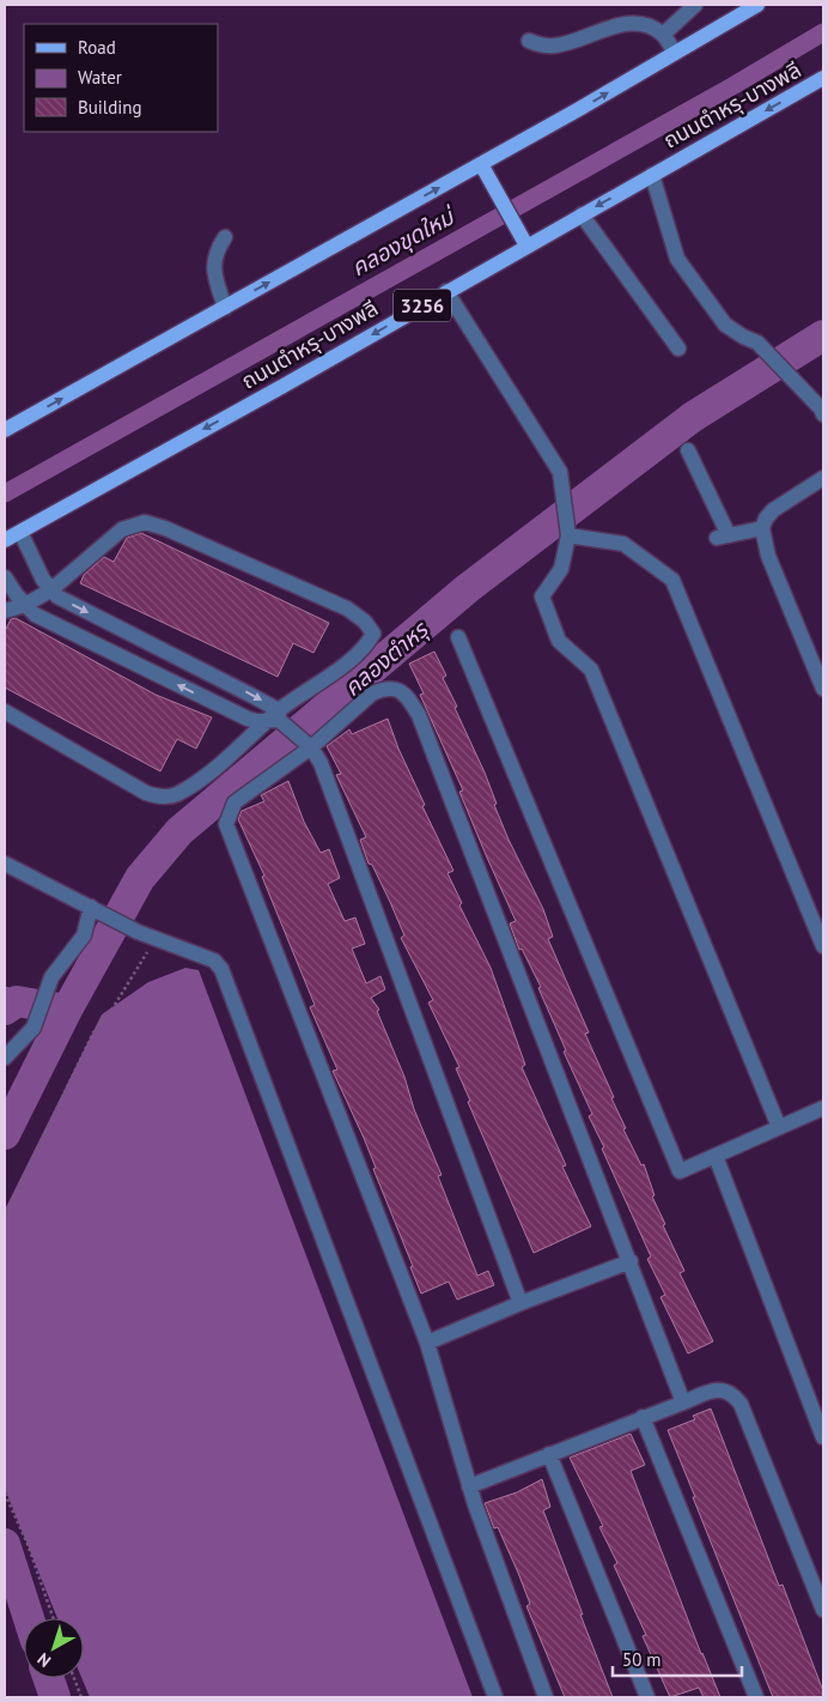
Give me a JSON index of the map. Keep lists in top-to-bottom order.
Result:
{
  "streets": {
    "main road": ["ถนนตำหรุ-บางพลี", "3256"]
  },
  "water": ["คลองขุดใหม่", "คลองตำหรุ"],
  "legend": ["Road", "Water", "Building"],
  "scale_bar": "50 m",
  "north": "bottom left"
}
